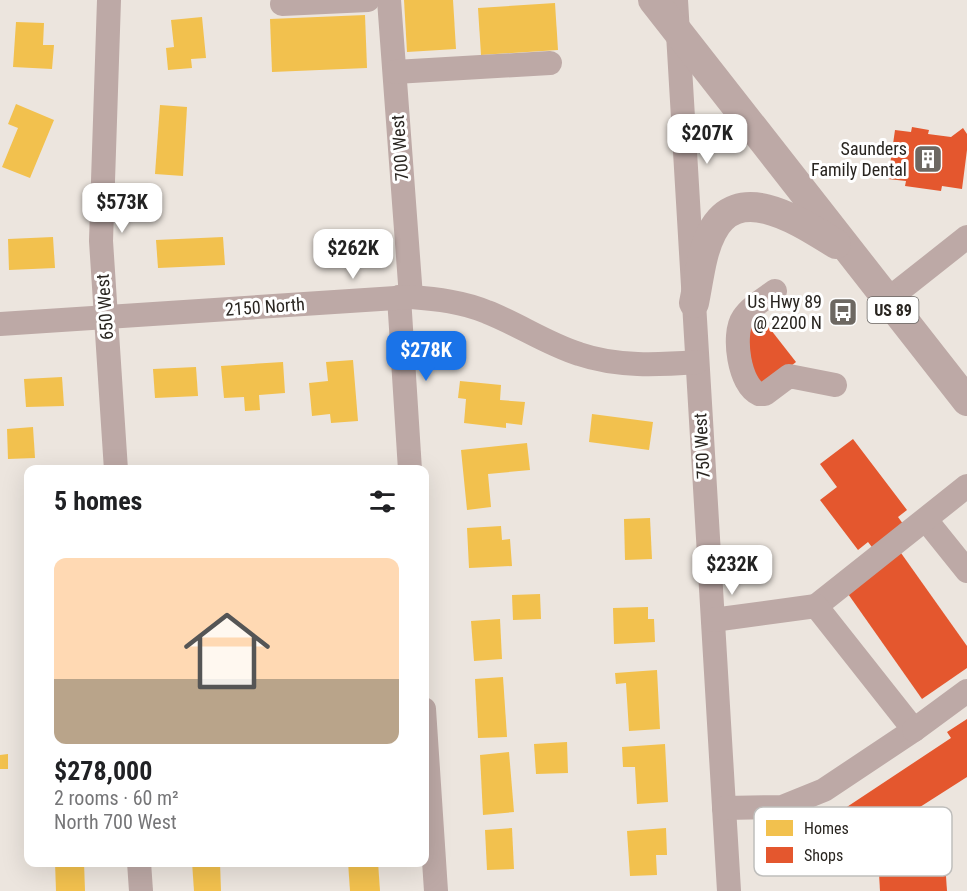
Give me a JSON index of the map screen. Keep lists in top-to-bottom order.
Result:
{
  "streets": {
    "main road": ["US 89"],
    "street": [
      "700 West",
      "650 West",
      "2150 North",
      "750 West"
    ]
  },
  "crossings": [
    ["700 West", "2150 North"],
    ["650 West", "2150 North"],
    ["2150 North", "750 West"],
    ["US 89", "750 West"]
  ],
  "places": {
    "building": ["Saunders Family Dental"],
    "bus stop": ["Us Hwy 89 @ 2200 N"]
  },
  "legend": ["Homes", "Shops"],
  "page": {
    "price": [
      "$207K",
      "$573K",
      "$262K",
      "$278K",
      "$232K"
    ],
    "heading": "5 homes",
    "list": [
      {
        "name": "$278,000",
        "note": "2 rooms · 60 m² · North 700 West"
      }
    ]
  }
}
